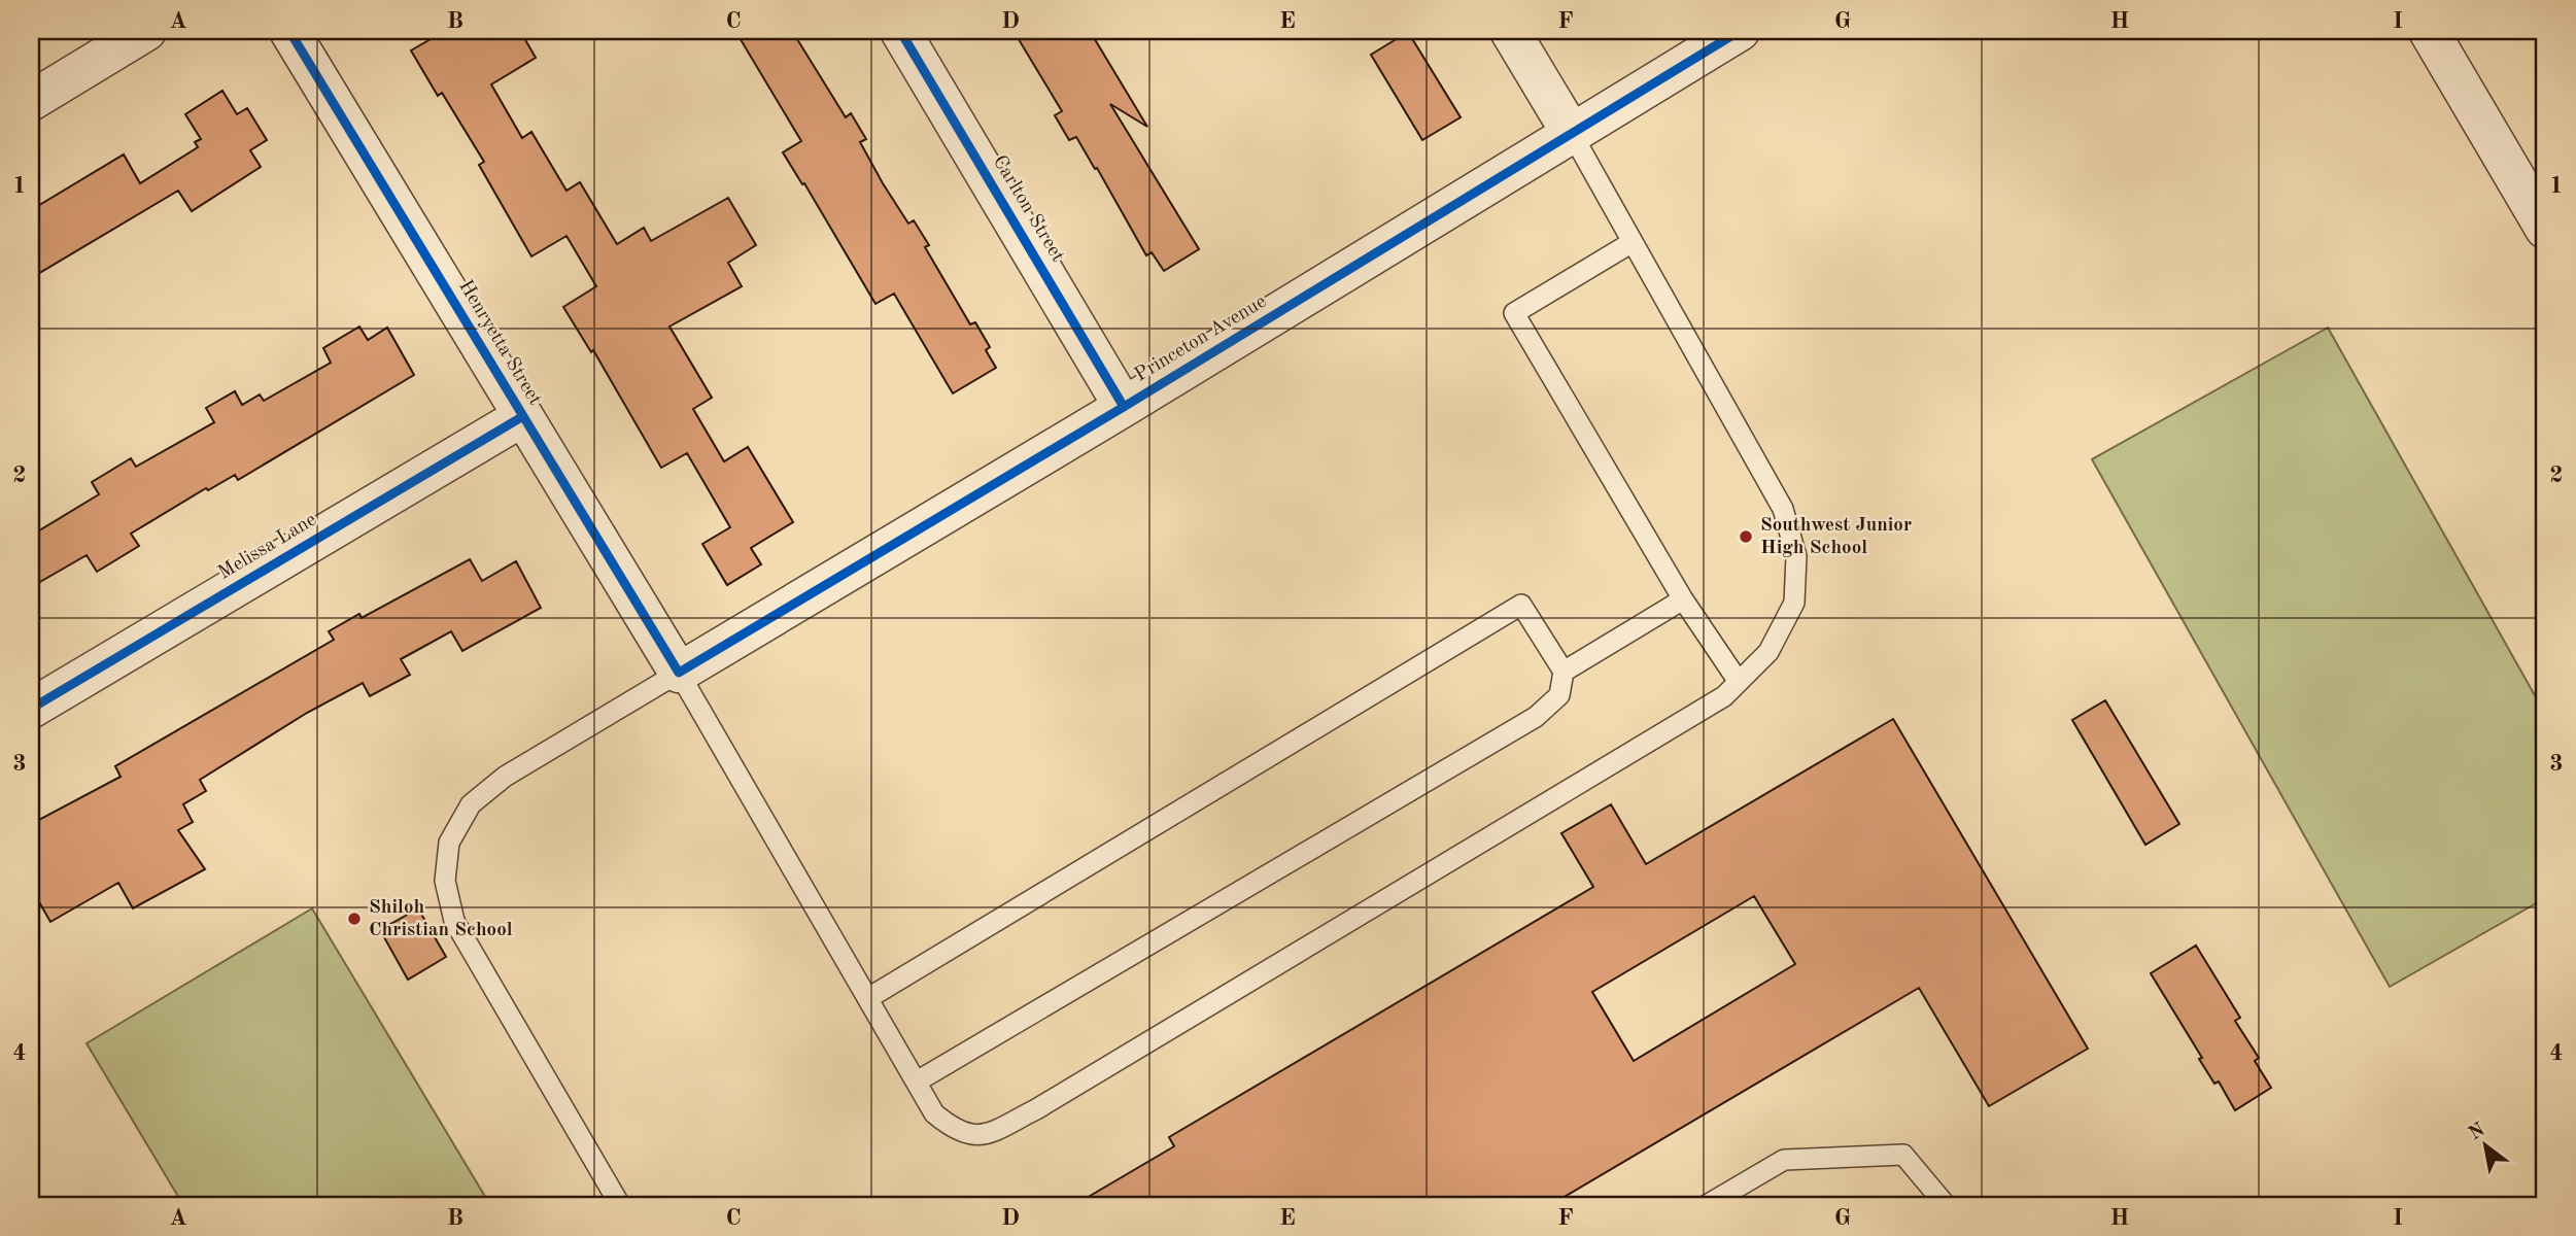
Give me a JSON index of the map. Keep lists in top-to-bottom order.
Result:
{
  "streets": {
    "street": [
      "Carlton Street",
      "Princeton Avenue",
      "Henryetta Street",
      "Melissa Lane"
    ]
  },
  "crossings": [
    ["Carlton Street", "Princeton Avenue"],
    ["Princeton Avenue", "Henryetta Street"],
    ["Henryetta Street", "Melissa Lane"]
  ],
  "places": ["Southwest Junior High School", "Shiloh Christian School"],
  "north": "top left",
  "grid": {
    "columns": [
      "A",
      "B",
      "C",
      "D",
      "E",
      "F",
      "G",
      "H",
      "I"
    ],
    "rows": [
      "1",
      "2",
      "3",
      "4"
    ]
  }
}
